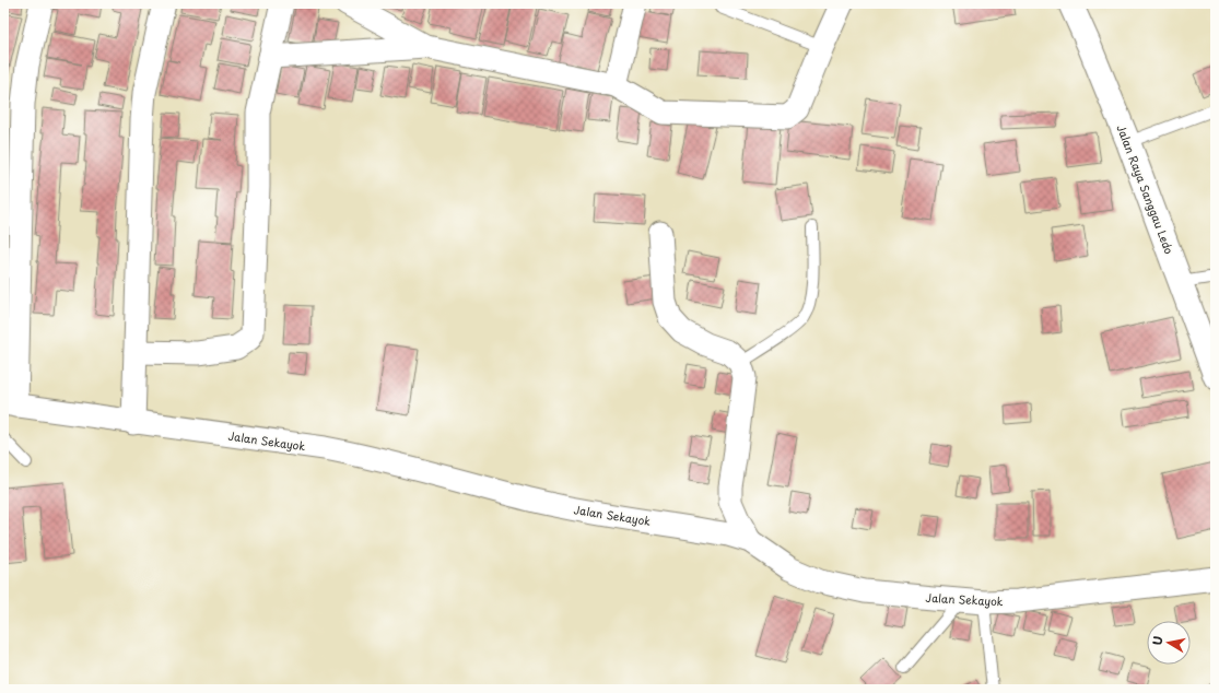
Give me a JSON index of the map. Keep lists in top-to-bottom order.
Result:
{
  "streets": {
    "highway": ["Jalan Raya Sanggau Ledo"],
    "street": ["Jalan Sekayok"]
  },
  "north": "left"
}
